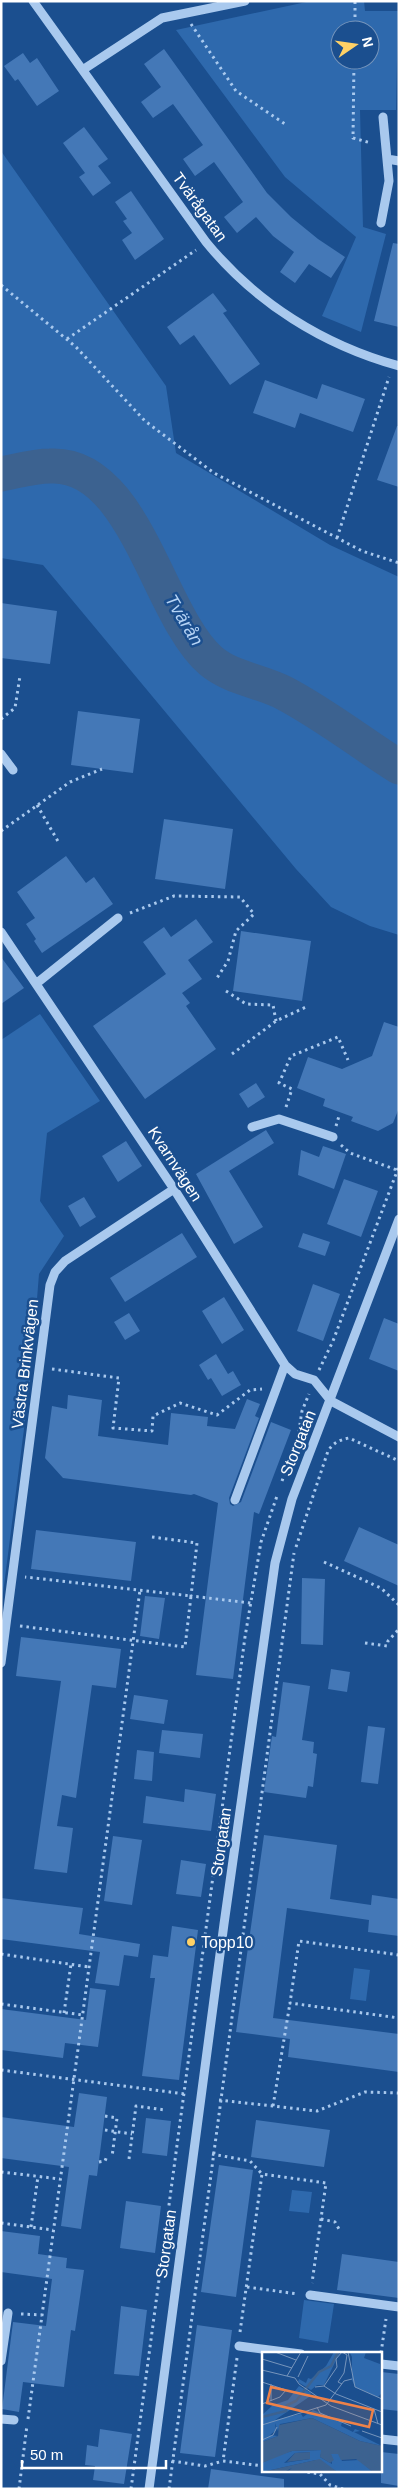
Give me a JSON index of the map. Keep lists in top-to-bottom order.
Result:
{
  "streets": {
    "street": [
      "Tvärågatan",
      "Kvarnvägen",
      "Västra Brinkvägen",
      "Storgatan"
    ]
  },
  "crossings": [
    ["Kvarnvägen", "Västra Brinkvägen"],
    ["Kvarnvägen", "Storgatan"]
  ],
  "water": ["Tvärån"],
  "places": ["Topp10"],
  "scale_bar": "50 m",
  "north": "right"
}
